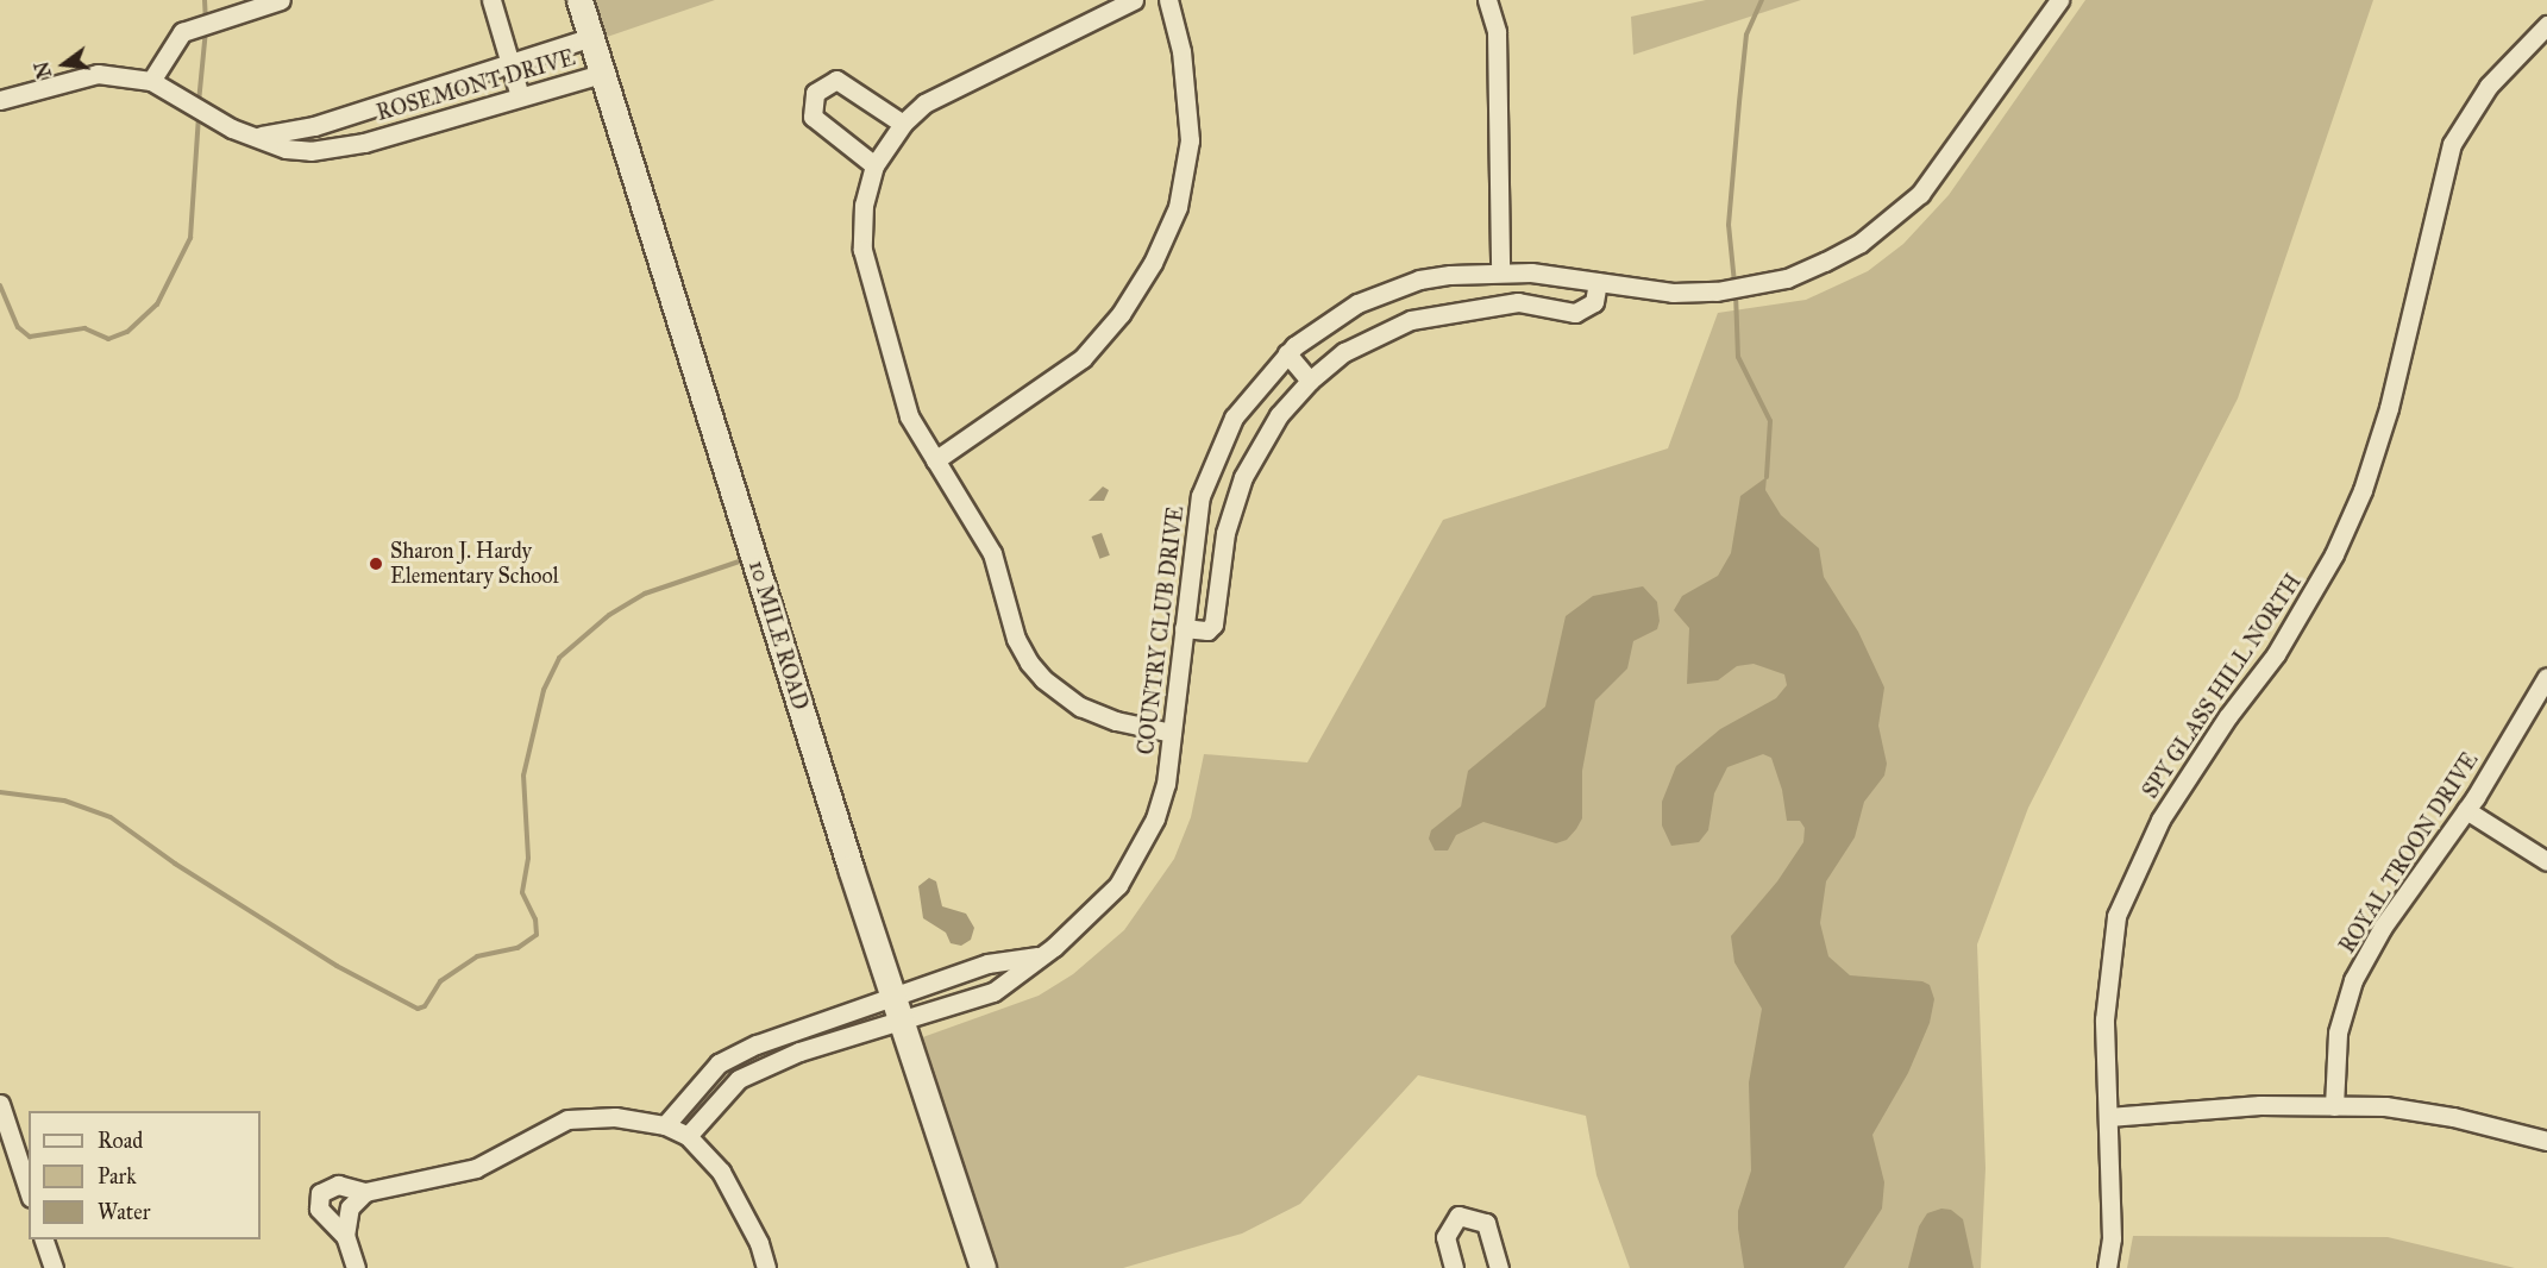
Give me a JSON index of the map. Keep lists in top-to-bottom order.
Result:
{
  "streets": {
    "main road": ["10 MILE ROAD"],
    "street": [
      "ROSEMONT DRIVE",
      "COUNTRY CLUB DRIVE",
      "SPY GLASS HILL NORTH",
      "ROYAL TROON DRIVE"
    ]
  },
  "crossings": [
    ["ROSEMONT DRIVE", "10 MILE ROAD"],
    ["COUNTRY CLUB DRIVE", "10 MILE ROAD"]
  ],
  "places": ["Sharon J. Hardy Elementary School"],
  "legend": ["Road", "Park", "Water"],
  "north": "left"
}
